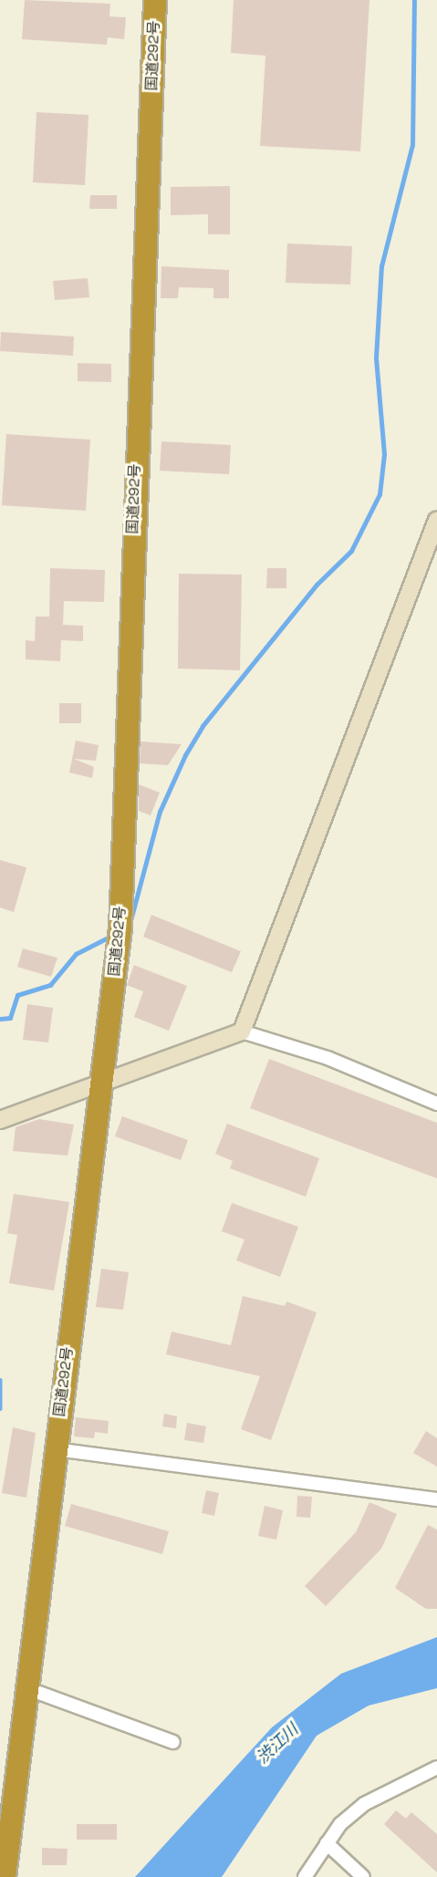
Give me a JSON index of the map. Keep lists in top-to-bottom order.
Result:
{
  "streets": {
    "highway": ["国道292号"]
  },
  "water": ["渋江川"]
}
